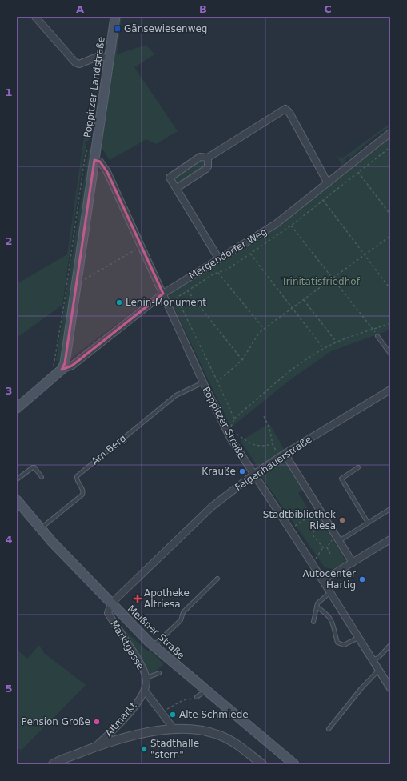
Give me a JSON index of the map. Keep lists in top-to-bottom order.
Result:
{
  "streets": {
    "main road": ["Poppitzer Landstraße", "Meißner Straße"],
    "street": [
      "Mergendorfer Weg",
      "Poppitzer Straße",
      "Felgenhauerstraße",
      "Marktgasse",
      "Altmarkt"
    ],
    "lane": ["Am Berg"]
  },
  "crossings": [
    ["Poppitzer Landstraße", "Mergendorfer Weg"],
    ["Poppitzer Landstraße", "Poppitzer Straße"],
    ["Mergendorfer Weg", "Poppitzer Straße"],
    ["Poppitzer Straße", "Am Berg"],
    ["Poppitzer Straße", "Felgenhauerstraße"],
    ["Am Berg", "Meißner Straße"],
    ["Felgenhauerstraße", "Meißner Straße"],
    ["Felgenhauerstraße", "Marktgasse"],
    ["Meißner Straße", "Marktgasse"],
    ["Marktgasse", "Altmarkt"]
  ],
  "parks": ["Trinitatisfriedhof"],
  "places": {
    "transit": ["Gänsewiesenweg"],
    "other": [
      "Lenin-Monument",
      "Krauße",
      "Stadtbibliothek Riesa",
      "Autocenter Hartig",
      "Alte Schmiede",
      "Pension Große",
      "Stadthalle \"stern\""
    ],
    "health": ["Apotheke Altriesa"]
  },
  "grid": {
    "columns": ["A", "B", "C"],
    "rows": [
      "1",
      "2",
      "3",
      "4",
      "5"
    ]
  }
}
